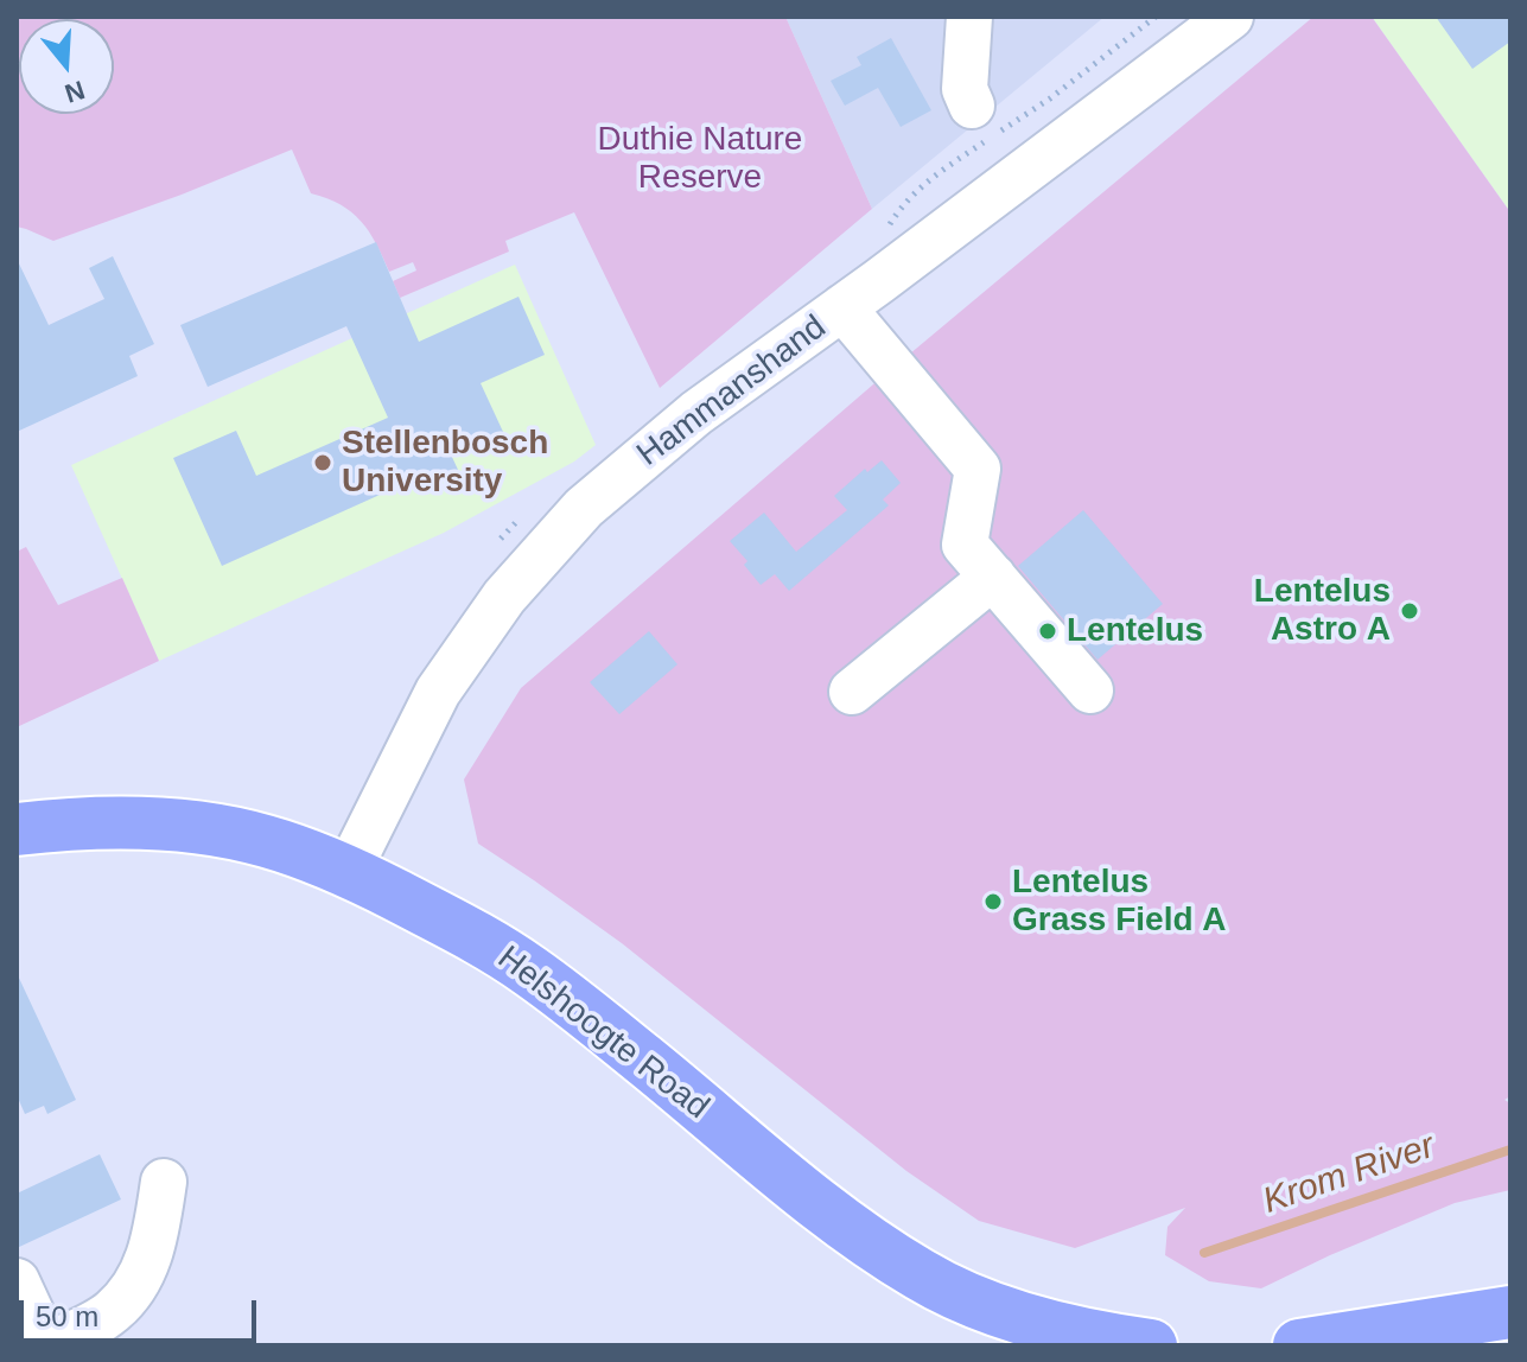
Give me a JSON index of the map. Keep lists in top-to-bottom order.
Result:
{
  "streets": {
    "main road": ["Helshoogte Road"],
    "street": ["Hammanshand"]
  },
  "crossings": [
    ["Hammanshand", "Helshoogte Road"]
  ],
  "water": ["Krom River"],
  "parks": ["Duthie Nature Reserve"],
  "places": [
    "Stellenbosch University",
    "Lentelus Astro A",
    "Lentelus",
    "Lentelus Grass Field A"
  ],
  "scale_bar": "50 m",
  "north": "bottom"
}
